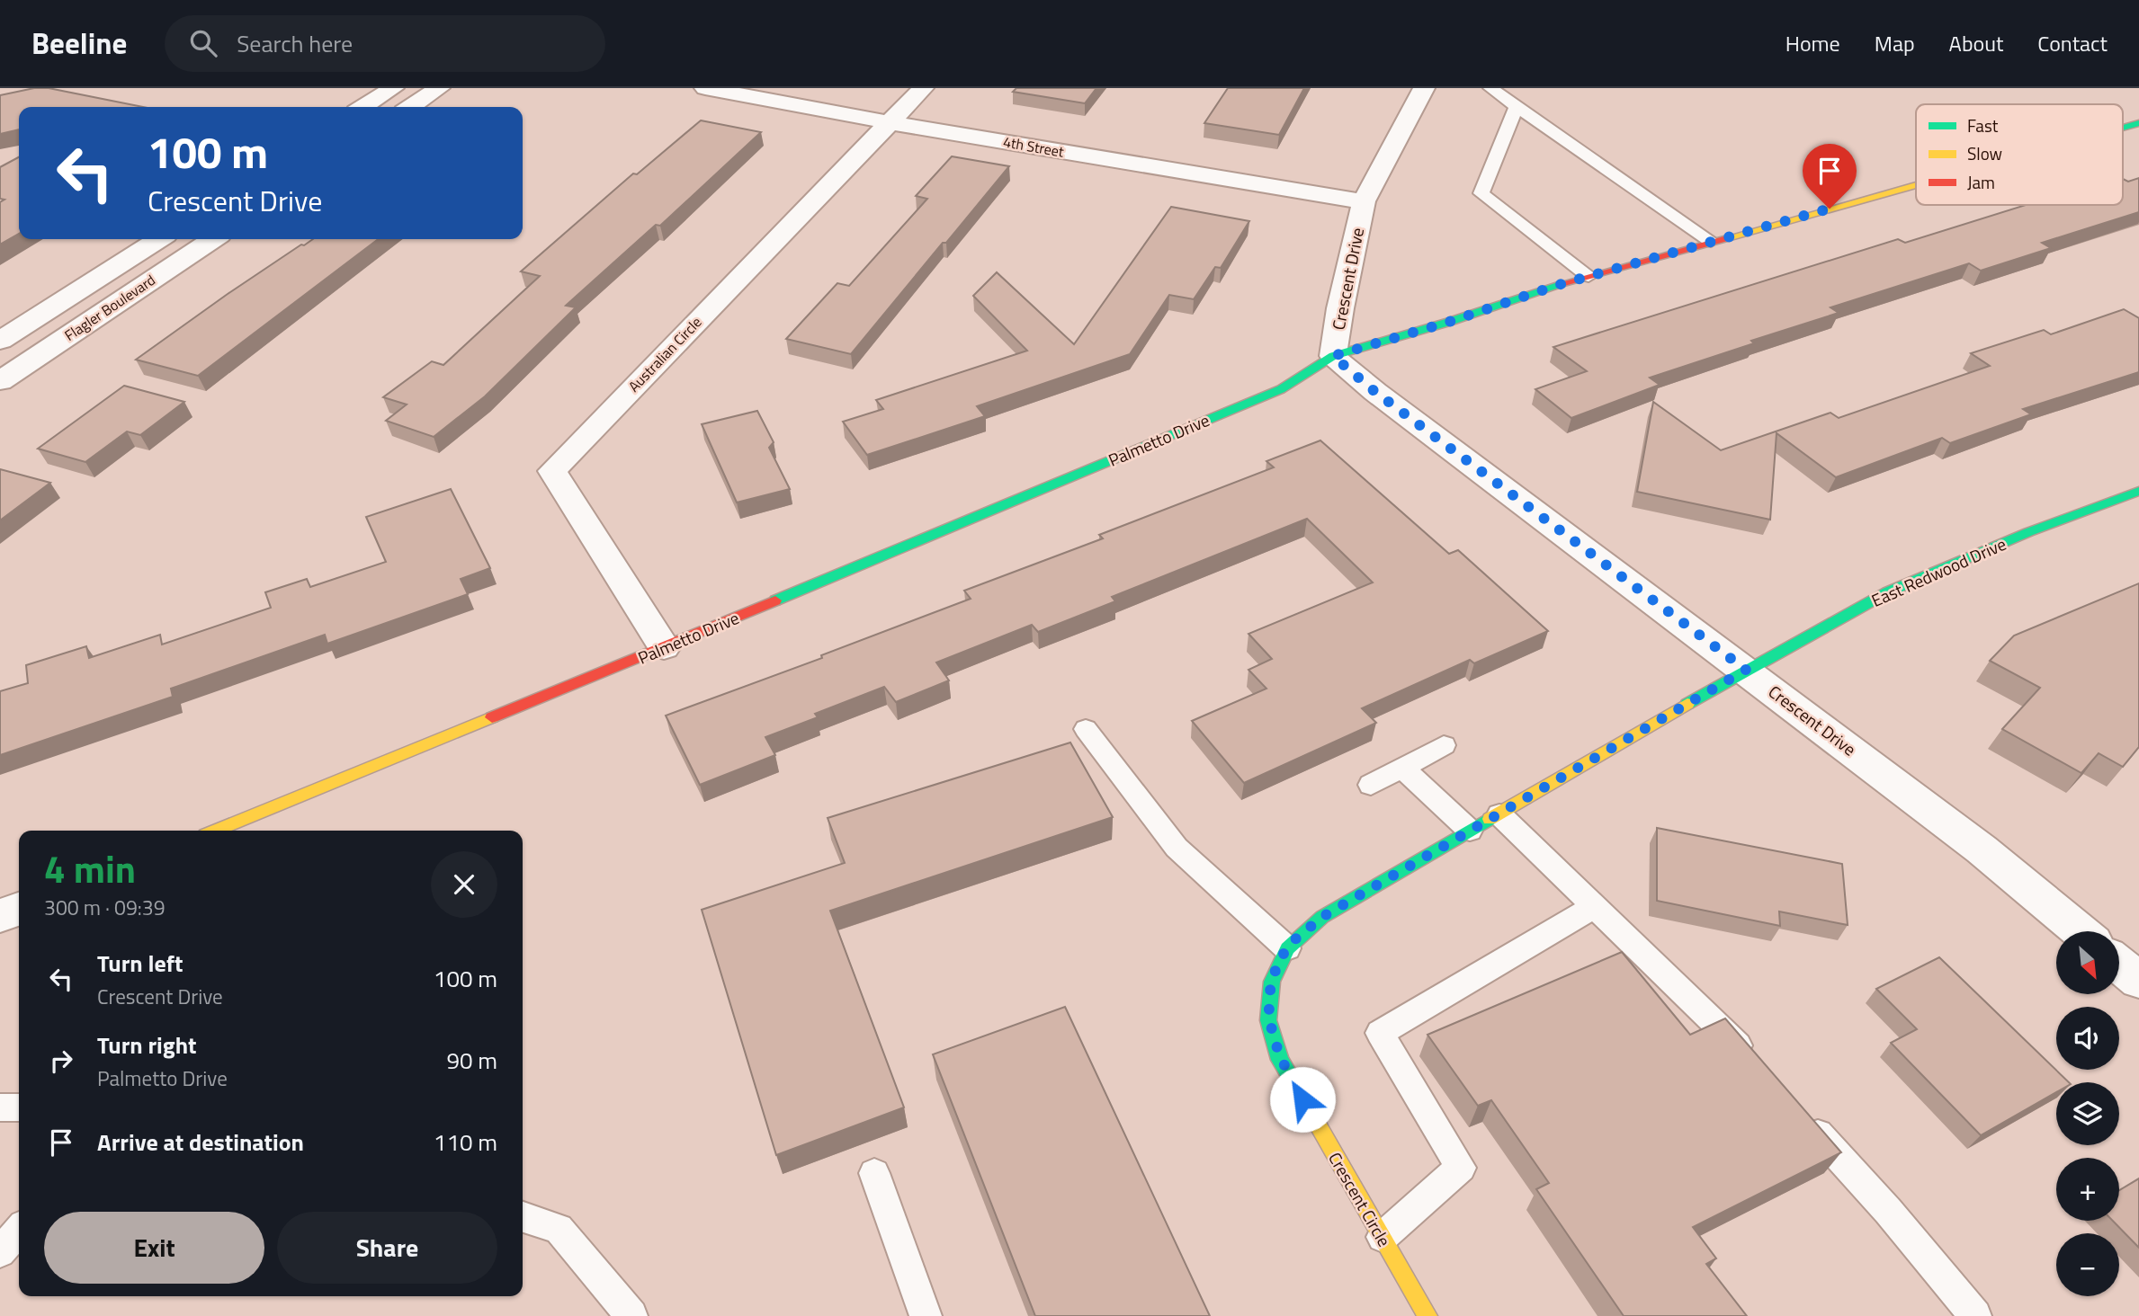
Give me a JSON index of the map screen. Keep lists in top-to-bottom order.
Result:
{
  "streets": {
    "street": [
      "4th Street",
      "Crescent Drive",
      "Flagler Boulevard",
      "Australian Circle",
      "Palmetto Drive",
      "East Redwood Drive",
      "Crescent Circle"
    ]
  },
  "crossings": [
    ["4th Street", "Crescent Drive"],
    ["4th Street", "Australian Circle"],
    ["Crescent Drive", "Palmetto Drive"],
    ["Crescent Drive", "East Redwood Drive"],
    ["Crescent Drive", "Crescent Circle"],
    ["Australian Circle", "Palmetto Drive"],
    ["East Redwood Drive", "Crescent Circle"]
  ],
  "legend": ["Fast", "Slow", "Jam"],
  "north": "bottom right",
  "page": {
    "header": "Beeline",
    "search": "Search here",
    "nav": [
      "Home",
      "Map",
      "About",
      "Contact"
    ],
    "turn": ["100 m", "Crescent Drive"],
    "heading": ["4 min", "300 m · 09:39"],
    "map_buttons": ["+", "−"],
    "list": [
      {
        "name": "Turn left",
        "note": "Crescent Drive",
        "value": "100 m"
      },
      {
        "name": "Turn right",
        "note": "Palmetto Drive",
        "value": "90 m"
      },
      {
        "name": "Arrive at destination",
        "value": "110 m"
      }
    ],
    "buttons": ["Exit", "Share"]
  }
}
